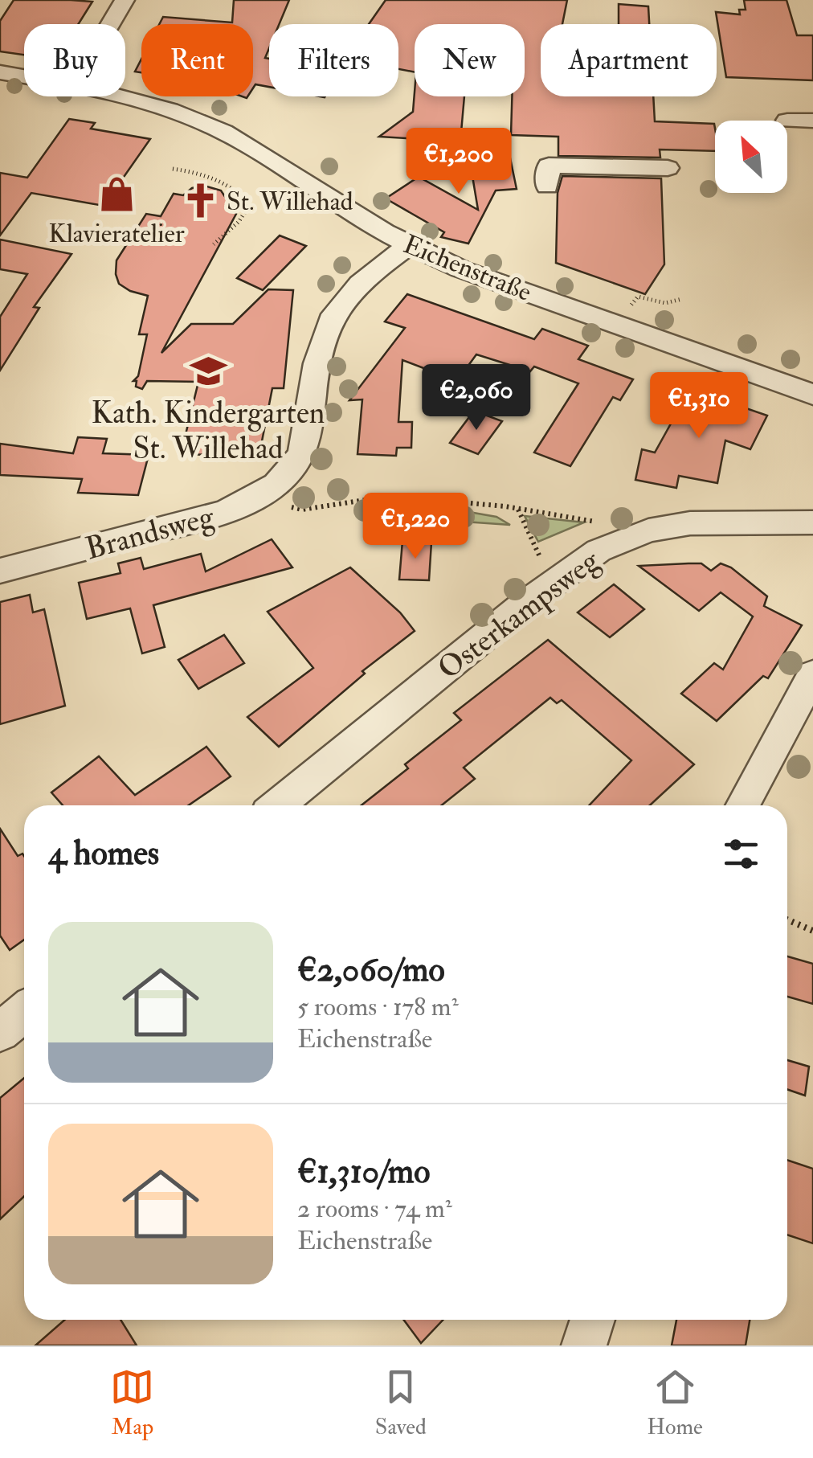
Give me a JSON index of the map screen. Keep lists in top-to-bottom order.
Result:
{
  "streets": {
    "street": ["Eichenstraße", "Brandsweg", "Osterkampsweg"]
  },
  "crossings": [
    ["Eichenstraße", "Brandsweg"]
  ],
  "places": {
    "shop": ["Klavieratelier"],
    "church": ["St. Willehad"],
    "school or university": ["Kath. Kindergarten St. Willehad"]
  },
  "north": "top left",
  "page": {
    "chip": [
      "Buy",
      "Rent",
      "Filters",
      "New",
      "Apartment"
    ],
    "price": [
      "€1,200",
      "€2,060",
      "€1,310",
      "€1,220"
    ],
    "heading": "4 homes",
    "list": [
      {
        "name": "€2,060/mo",
        "note": "5 rooms · 178 m² · Eichenstraße"
      },
      {
        "name": "€1,310/mo",
        "note": "2 rooms · 74 m² · Eichenstraße"
      }
    ],
    "tabs": ["Map", "Saved", "Home"]
  }
}
